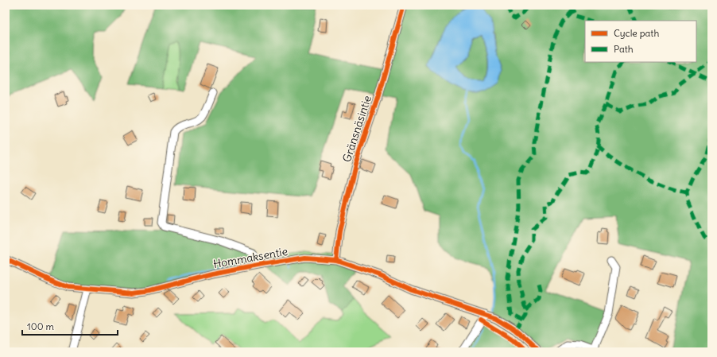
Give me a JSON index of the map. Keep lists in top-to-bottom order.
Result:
{
  "streets": {
    "street": ["Gränsnäsintie", "Hommaksentie"]
  },
  "crossings": [
    ["Gränsnäsintie", "Hommaksentie"]
  ],
  "legend": ["Cycle path", "Path"],
  "scale_bar": "100 m"
}
